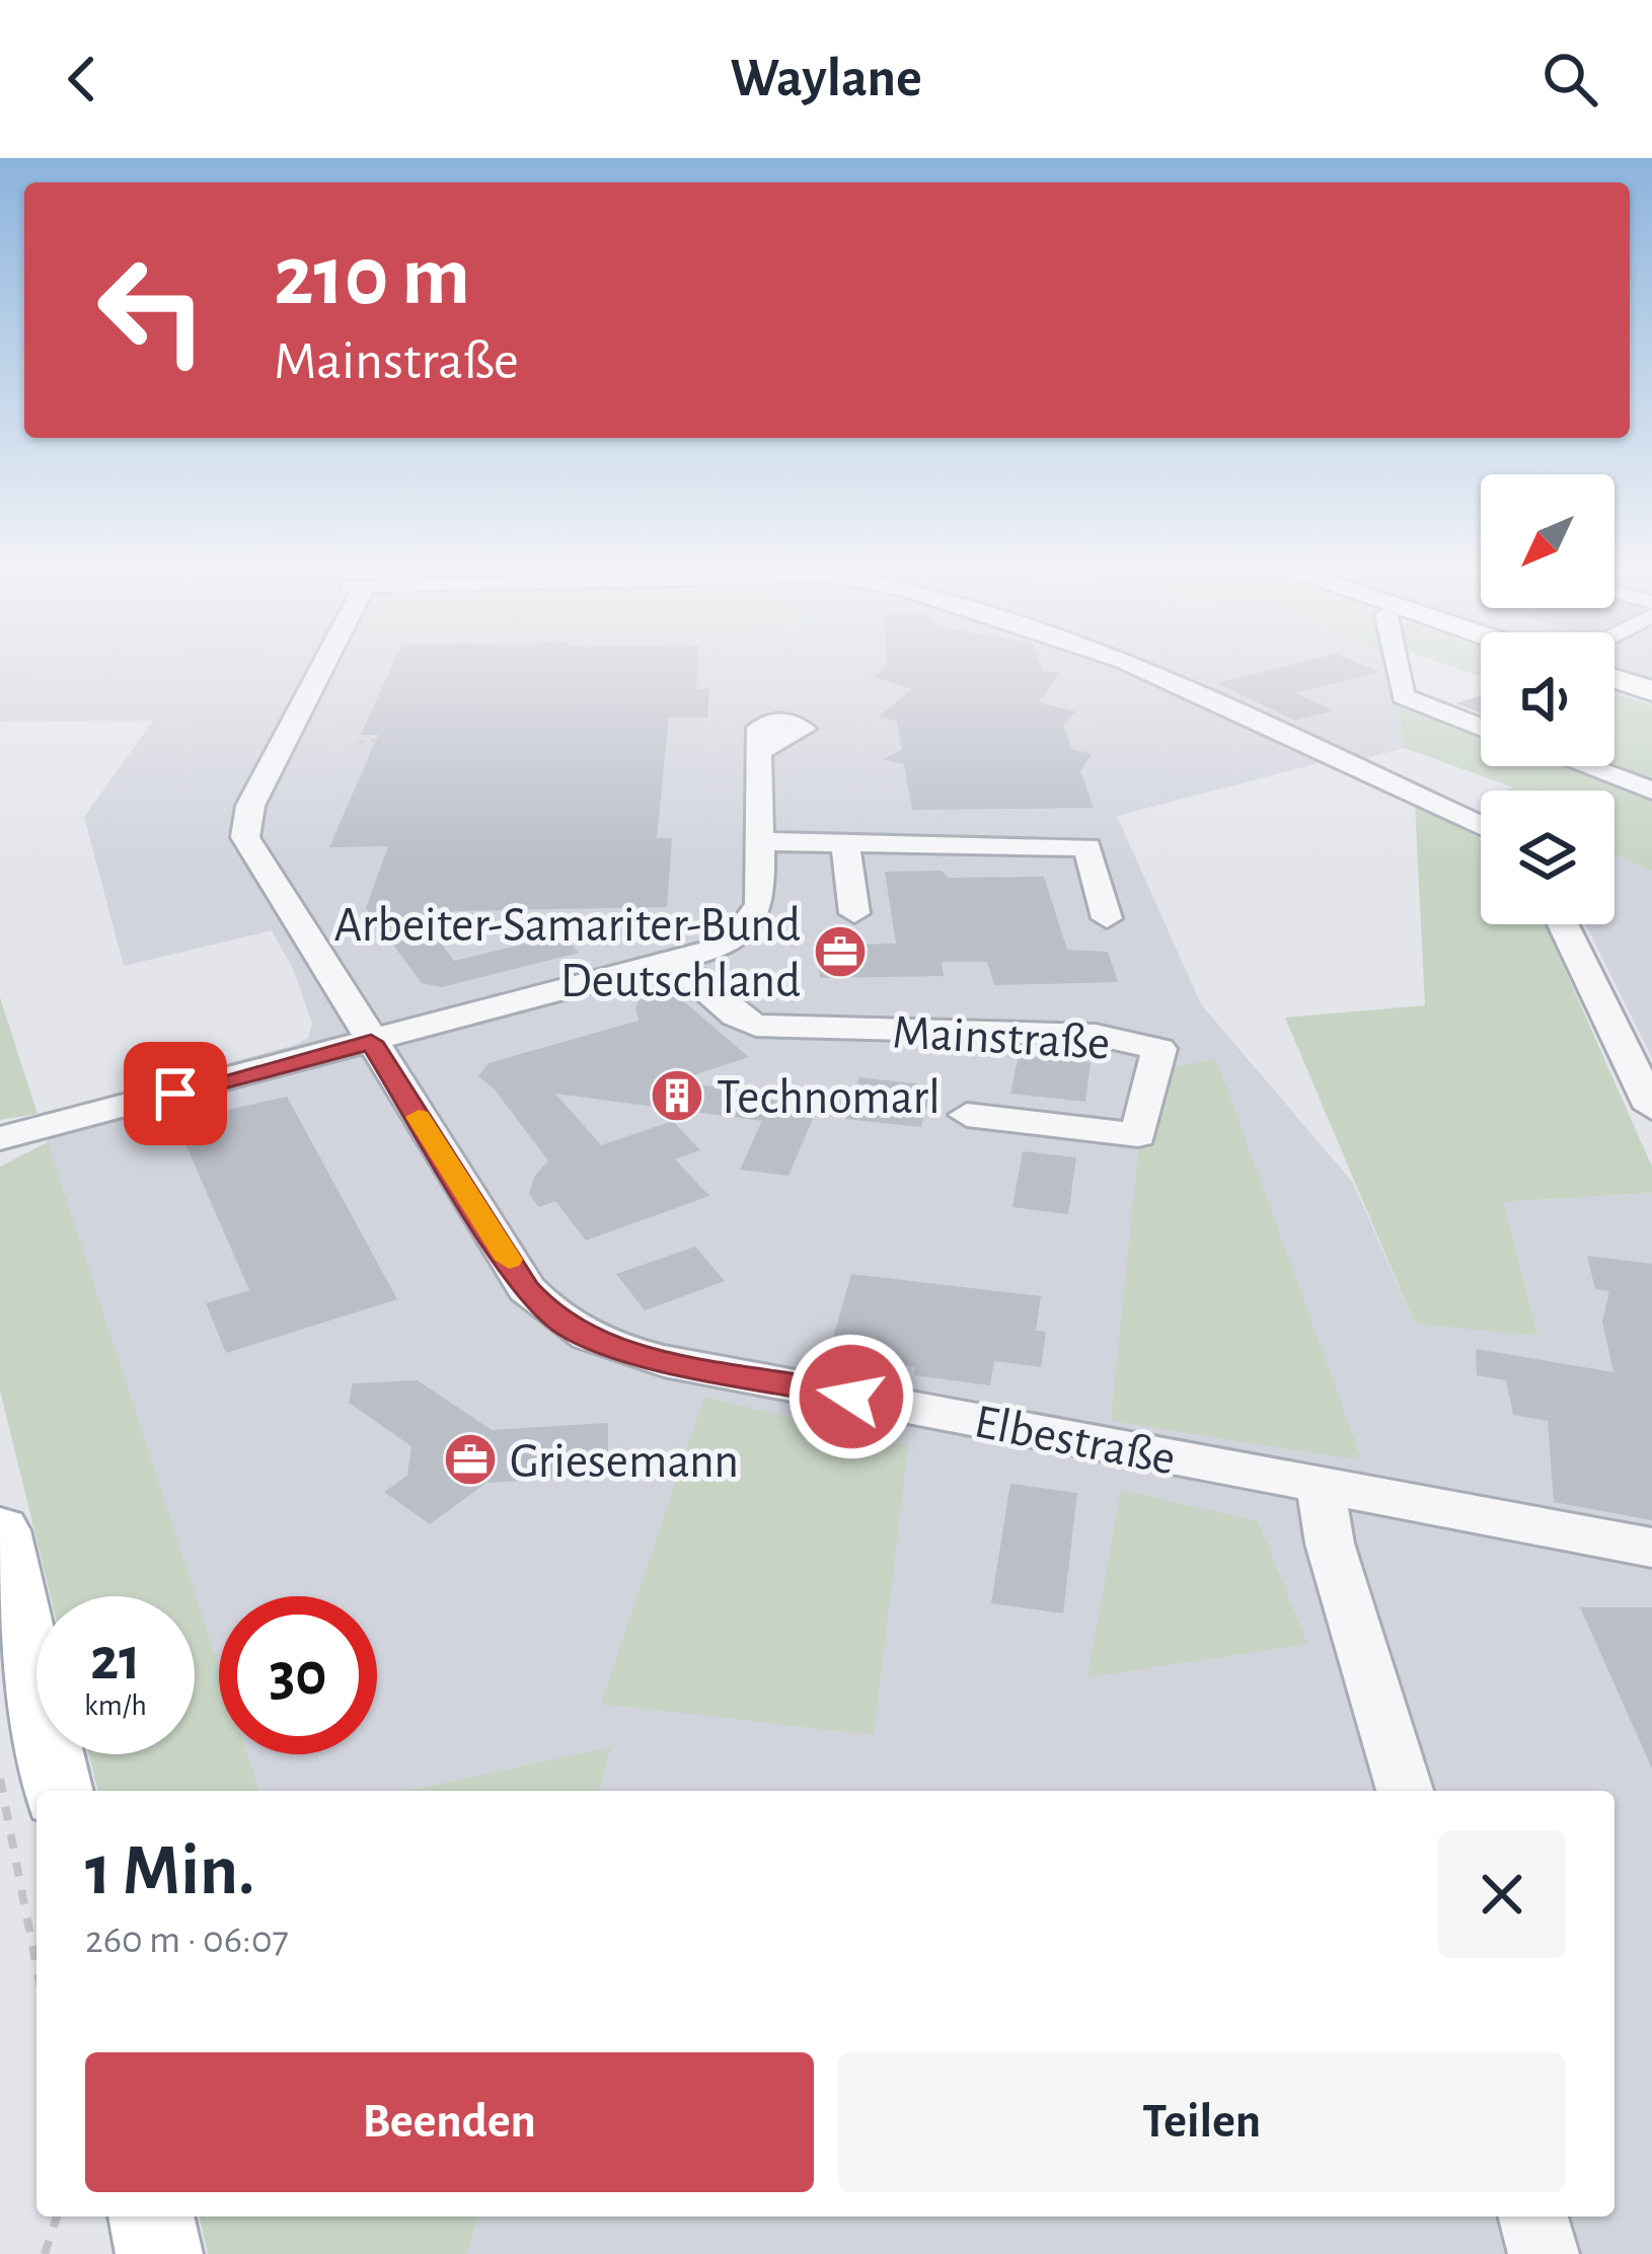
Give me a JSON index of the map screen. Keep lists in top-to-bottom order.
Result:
{
  "streets": {
    "street": ["Mainstraße", "Elbestraße"]
  },
  "places": {
    "office": ["Arbeiter-Samariter-Bund Deutschland", "Griesemann"],
    "building": ["Technomarl"]
  },
  "north": "bottom left",
  "page": {
    "header": "Waylane",
    "turn": ["210 m", "Mainstraße"],
    "speed": "21 km/h",
    "limit": "30",
    "heading": ["1 Min.", "260 m · 06:07"],
    "buttons": ["Beenden", "Teilen"]
  }
}
